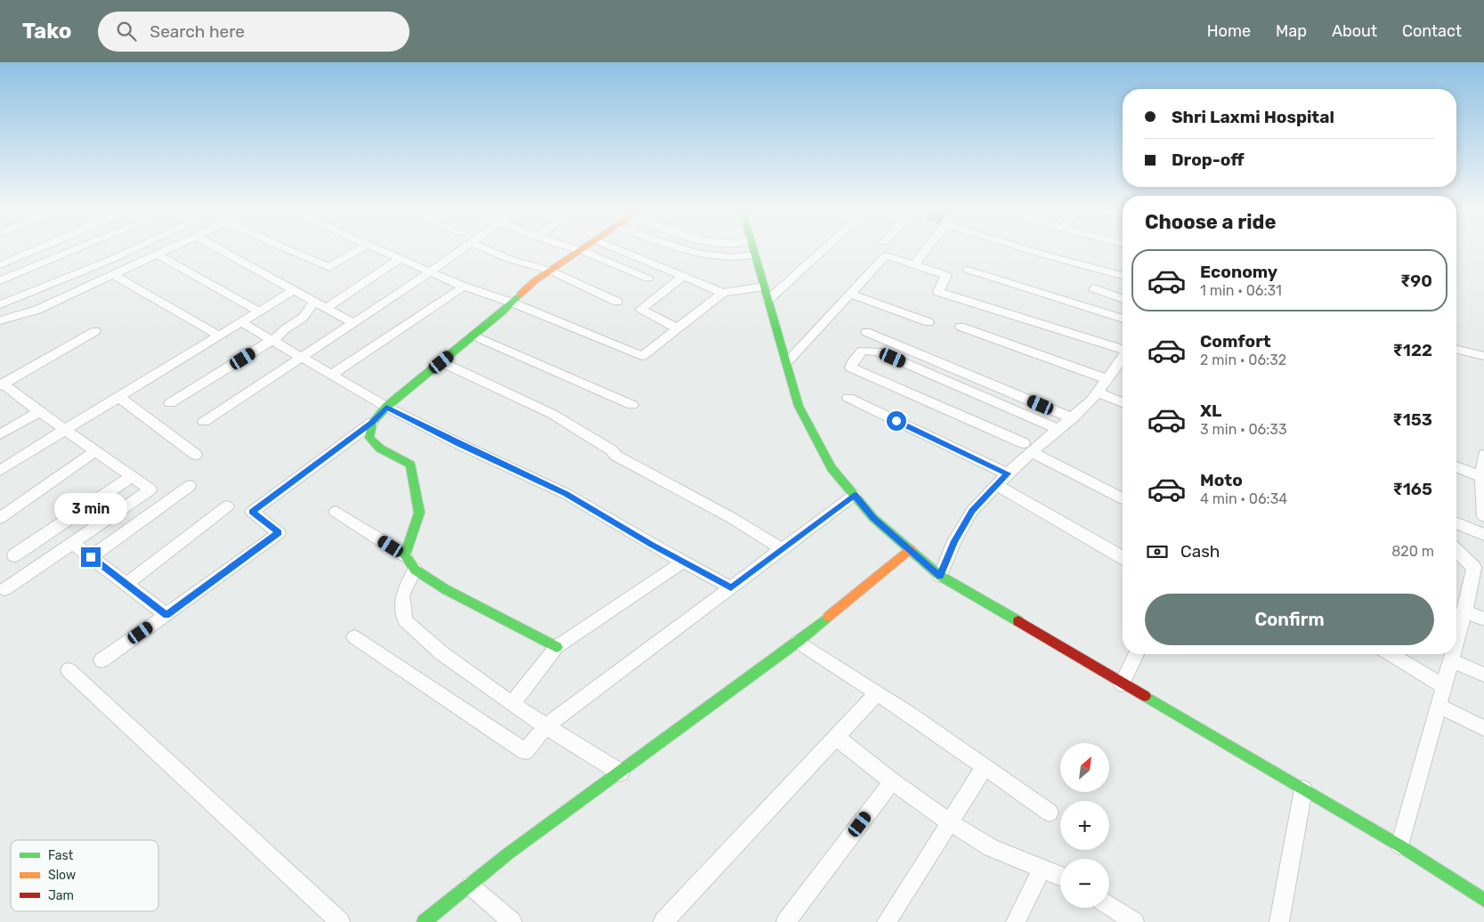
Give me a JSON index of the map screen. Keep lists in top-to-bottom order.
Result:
{
  "legend": ["Fast", "Slow", "Jam"],
  "north": "top right",
  "page": {
    "header": "Tako",
    "search": "Search here",
    "nav": [
      "Home",
      "Map",
      "About",
      "Contact"
    ],
    "banner": ["Shri Laxmi Hospital", "Drop-off"],
    "heading": "Choose a ride",
    "list": [
      {
        "name": "Economy",
        "note": "1 min · 06:31",
        "value": "₹90"
      },
      {
        "name": "Comfort",
        "note": "2 min · 06:32",
        "value": "₹122"
      },
      {
        "name": "XL",
        "note": "3 min · 06:33",
        "value": "₹153"
      },
      {
        "name": "Moto",
        "note": "4 min · 06:34",
        "value": "₹165"
      }
    ],
    "bubble": "3 min",
    "pay": ["Cash", "820 m"],
    "buttons": "Confirm",
    "map_buttons": ["+", "−"]
  }
}
